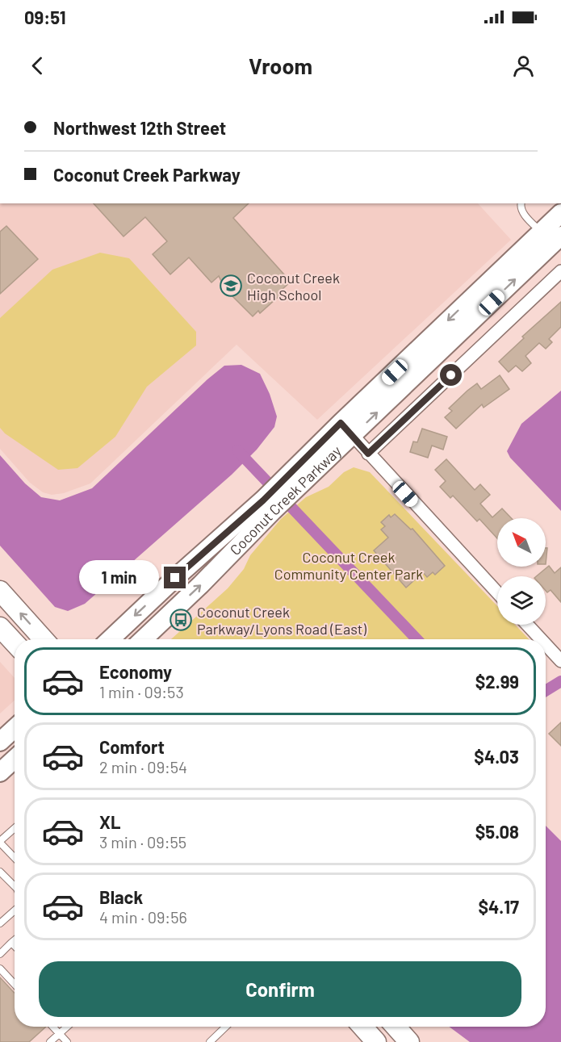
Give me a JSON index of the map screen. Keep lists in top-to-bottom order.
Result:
{
  "streets": {
    "main road": ["Coconut Creek Parkway"]
  },
  "parks": ["Coconut Creek Community Center Park"],
  "places": {
    "school or university": ["Coconut Creek High School"],
    "bus stop": ["Coconut Creek Parkway/Lyons Road (East)"]
  },
  "north": "top left",
  "page": {
    "status": "09:51",
    "header": "Vroom",
    "banner": ["Northwest 12th Street", "Coconut Creek Parkway"],
    "bubble": "1 min",
    "list": [
      {
        "name": "Economy",
        "note": "1 min · 09:53",
        "value": "$2.99"
      },
      {
        "name": "Comfort",
        "note": "2 min · 09:54",
        "value": "$4.03"
      },
      {
        "name": "XL",
        "note": "3 min · 09:55",
        "value": "$5.08"
      },
      {
        "name": "Black",
        "note": "4 min · 09:56",
        "value": "$4.17"
      }
    ],
    "buttons": "Confirm"
  }
}
